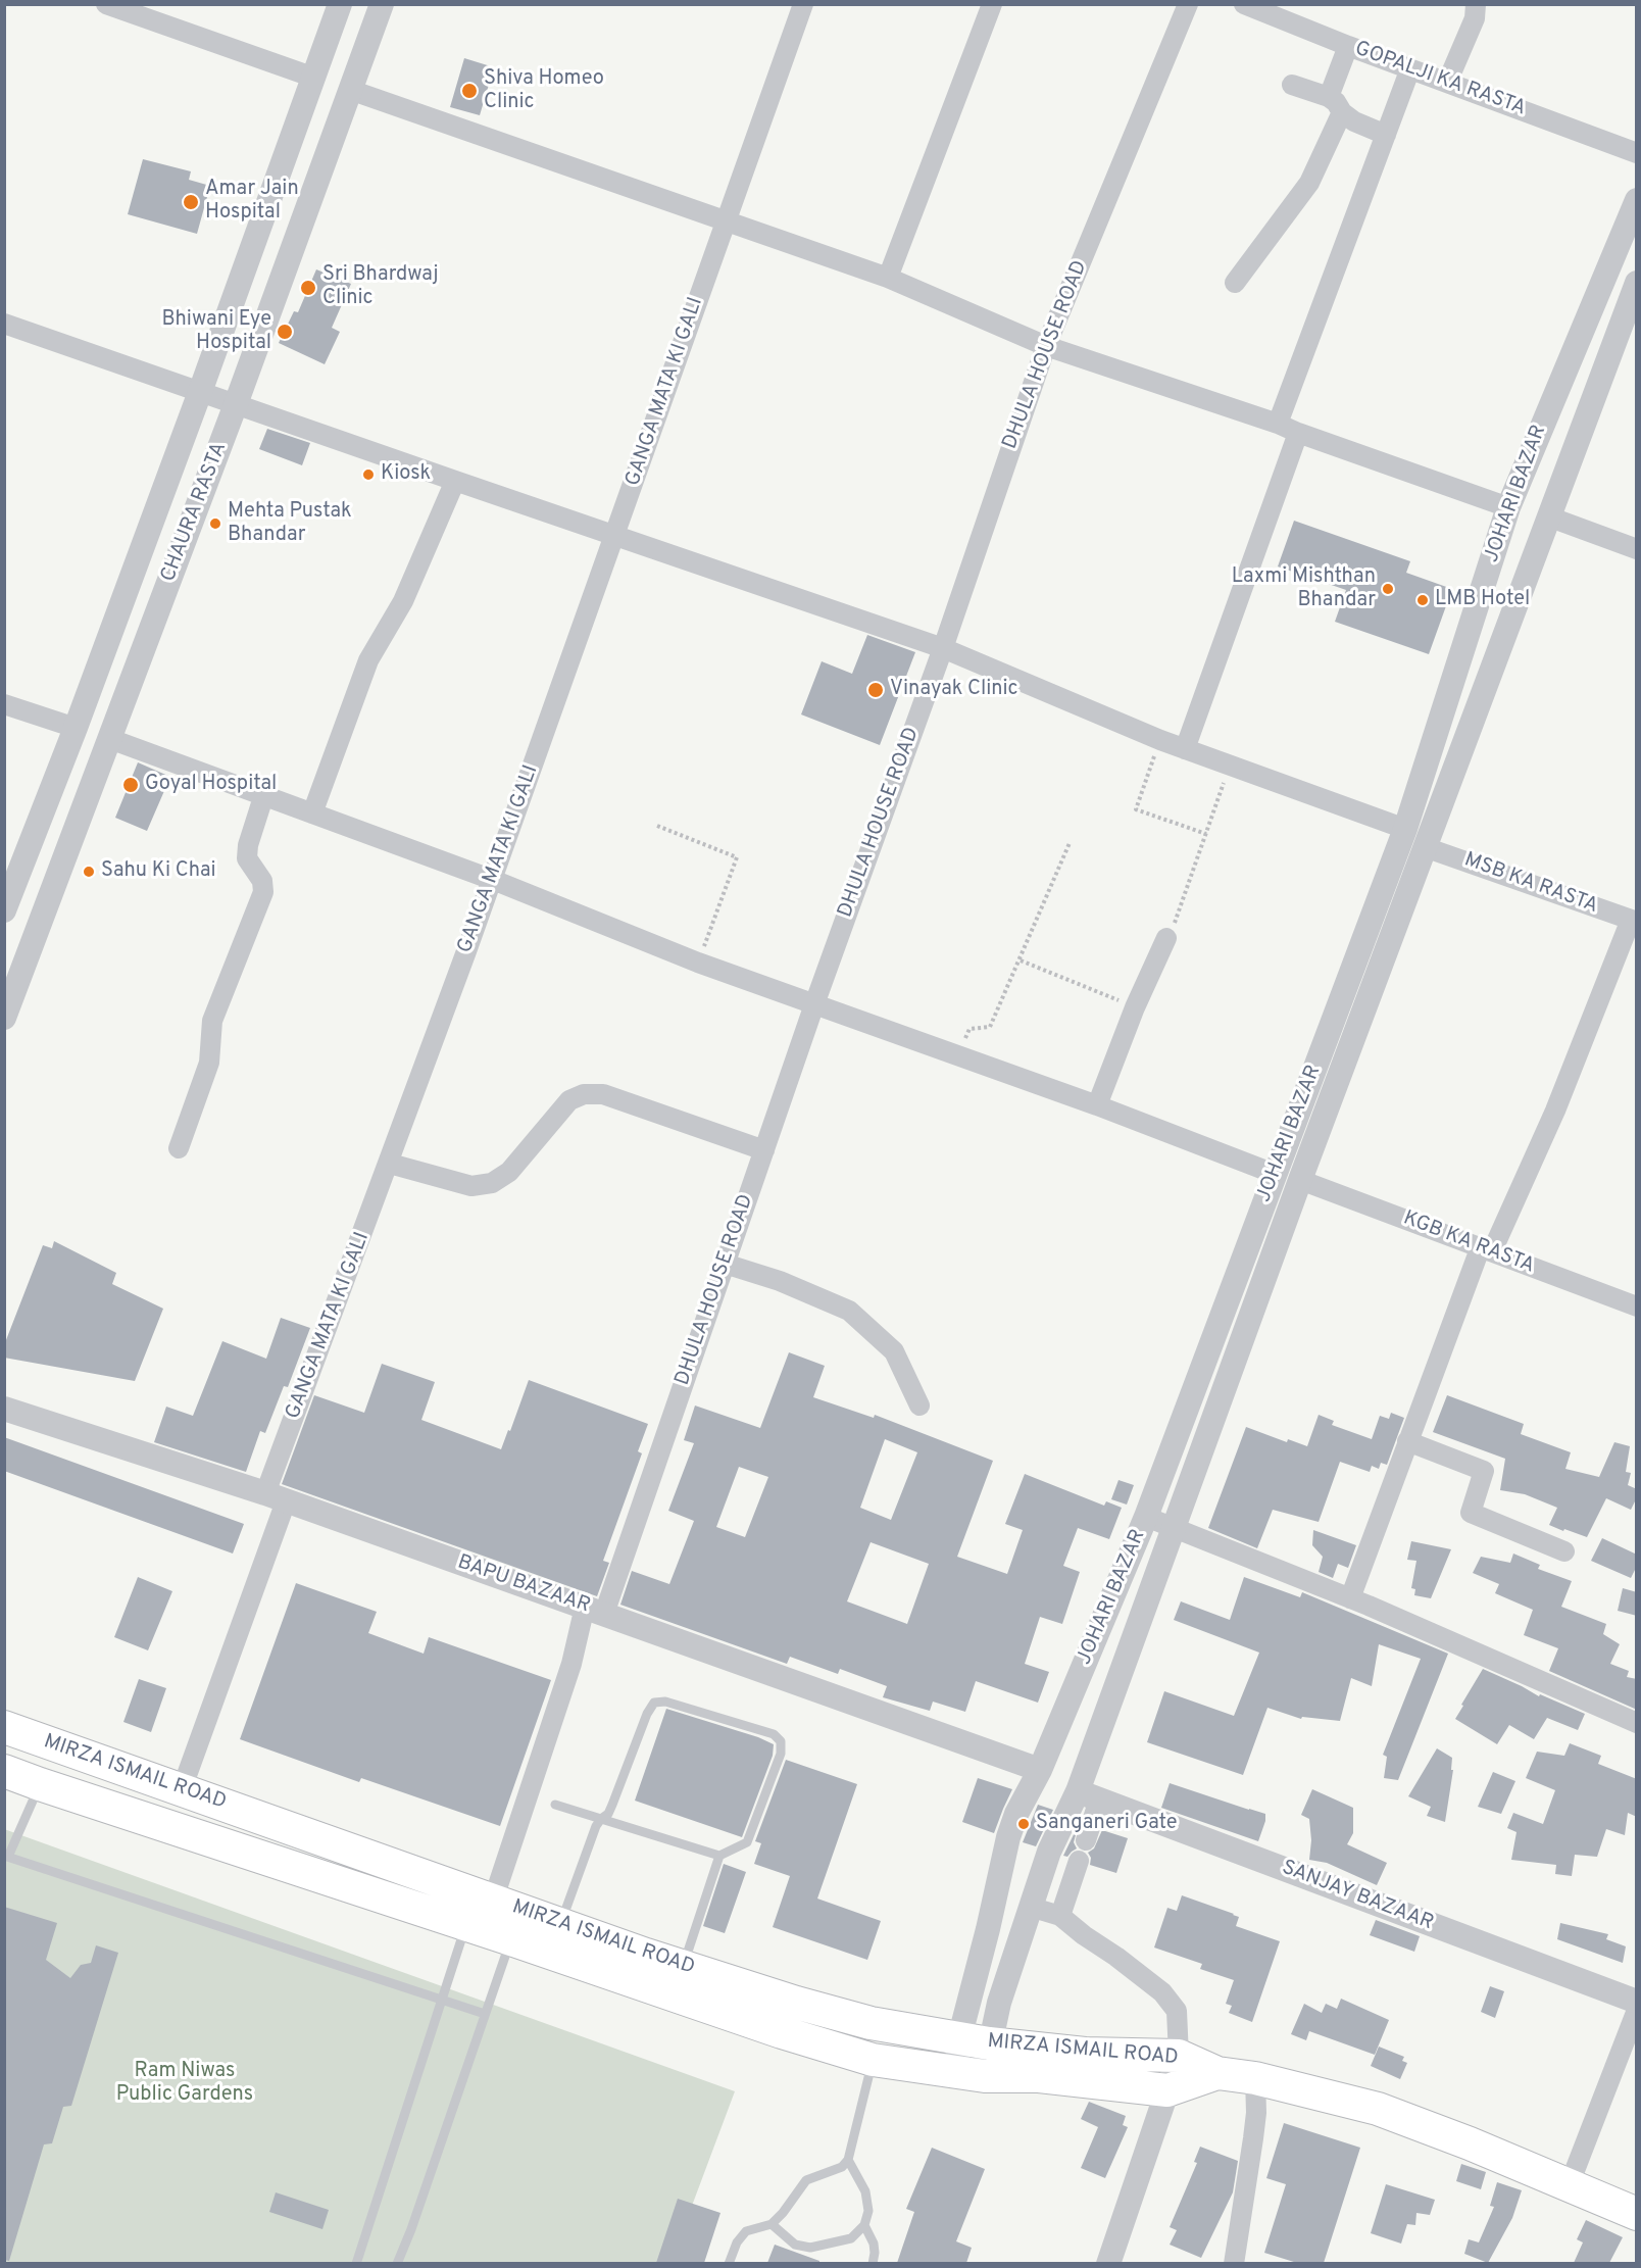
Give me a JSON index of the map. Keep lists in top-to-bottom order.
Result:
{
  "streets": {
    "highway": ["MIRZA ISMAIL ROAD"],
    "street": [
      "GOPALJI KA RASTA",
      "DHULA HOUSE ROAD",
      "GANGA MATA KI GALI",
      "JOHARI BAZAR",
      "CHAURA RASTA",
      "MSB KA RASTA",
      "KGB KA RASTA",
      "BAPU BAZAAR",
      "SANJAY BAZAAR"
    ]
  },
  "crossings": [
    ["DHULA HOUSE ROAD", "BAPU BAZAAR"],
    ["DHULA HOUSE ROAD", "MIRZA ISMAIL ROAD"],
    ["GANGA MATA KI GALI", "BAPU BAZAAR"],
    ["GANGA MATA KI GALI", "MIRZA ISMAIL ROAD"],
    ["JOHARI BAZAR", "MSB KA RASTA"],
    ["JOHARI BAZAR", "KGB KA RASTA"],
    ["JOHARI BAZAR", "BAPU BAZAAR"],
    ["JOHARI BAZAR", "MIRZA ISMAIL ROAD"],
    ["JOHARI BAZAR", "SANJAY BAZAAR"]
  ],
  "parks": ["Ram Niwas Public Gardens"],
  "places": [
    "Shiva Homeo Clinic",
    "Amar Jain Hospital",
    "Sri Bhardwaj Clinic",
    "Bhiwani Eye Hospital",
    "Kiosk",
    "Mehta Pustak Bhandar",
    "Laxmi Mishthan Bhandar",
    "LMB Hotel",
    "Vinayak Clinic",
    "Goyal Hospital",
    "Sahu Ki Chai",
    "Sanganeri Gate"
  ]
}
